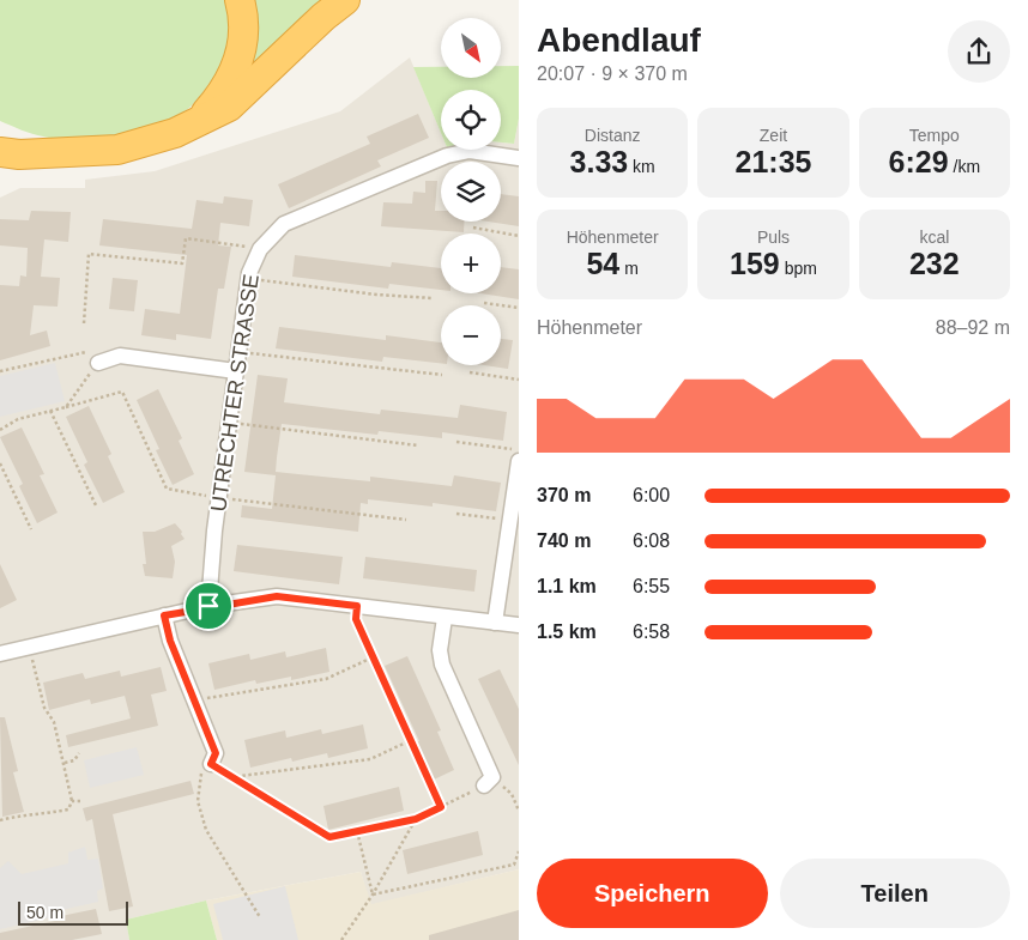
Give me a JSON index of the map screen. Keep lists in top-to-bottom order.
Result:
{
  "streets": {
    "street": ["UTRECHTER STRASSE"]
  },
  "scale_bar": "50 m",
  "north": "bottom right",
  "page": {
    "heading": ["Abendlauf", "20:07 · 9 × 370 m"],
    "map_buttons": ["+", "−"],
    "stats": [
      ["Distanz", "3.33 km"],
      ["Zeit", "21:35"],
      ["Tempo", "6:29 /km"],
      ["Höhenmeter", "54 m"],
      ["Puls", "159 bpm"],
      ["kcal", "232"]
    ],
    "chart": ["Höhenmeter", "88–92 m"],
    "list": [
      {
        "name": "370 m",
        "note": "6:00"
      },
      {
        "name": "740 m",
        "note": "6:08"
      },
      {
        "name": "1.1 km",
        "note": "6:55"
      },
      {
        "name": "1.5 km",
        "note": "6:58"
      }
    ],
    "buttons": ["Speichern", "Teilen"],
    "scale": "50 m"
  }
}
